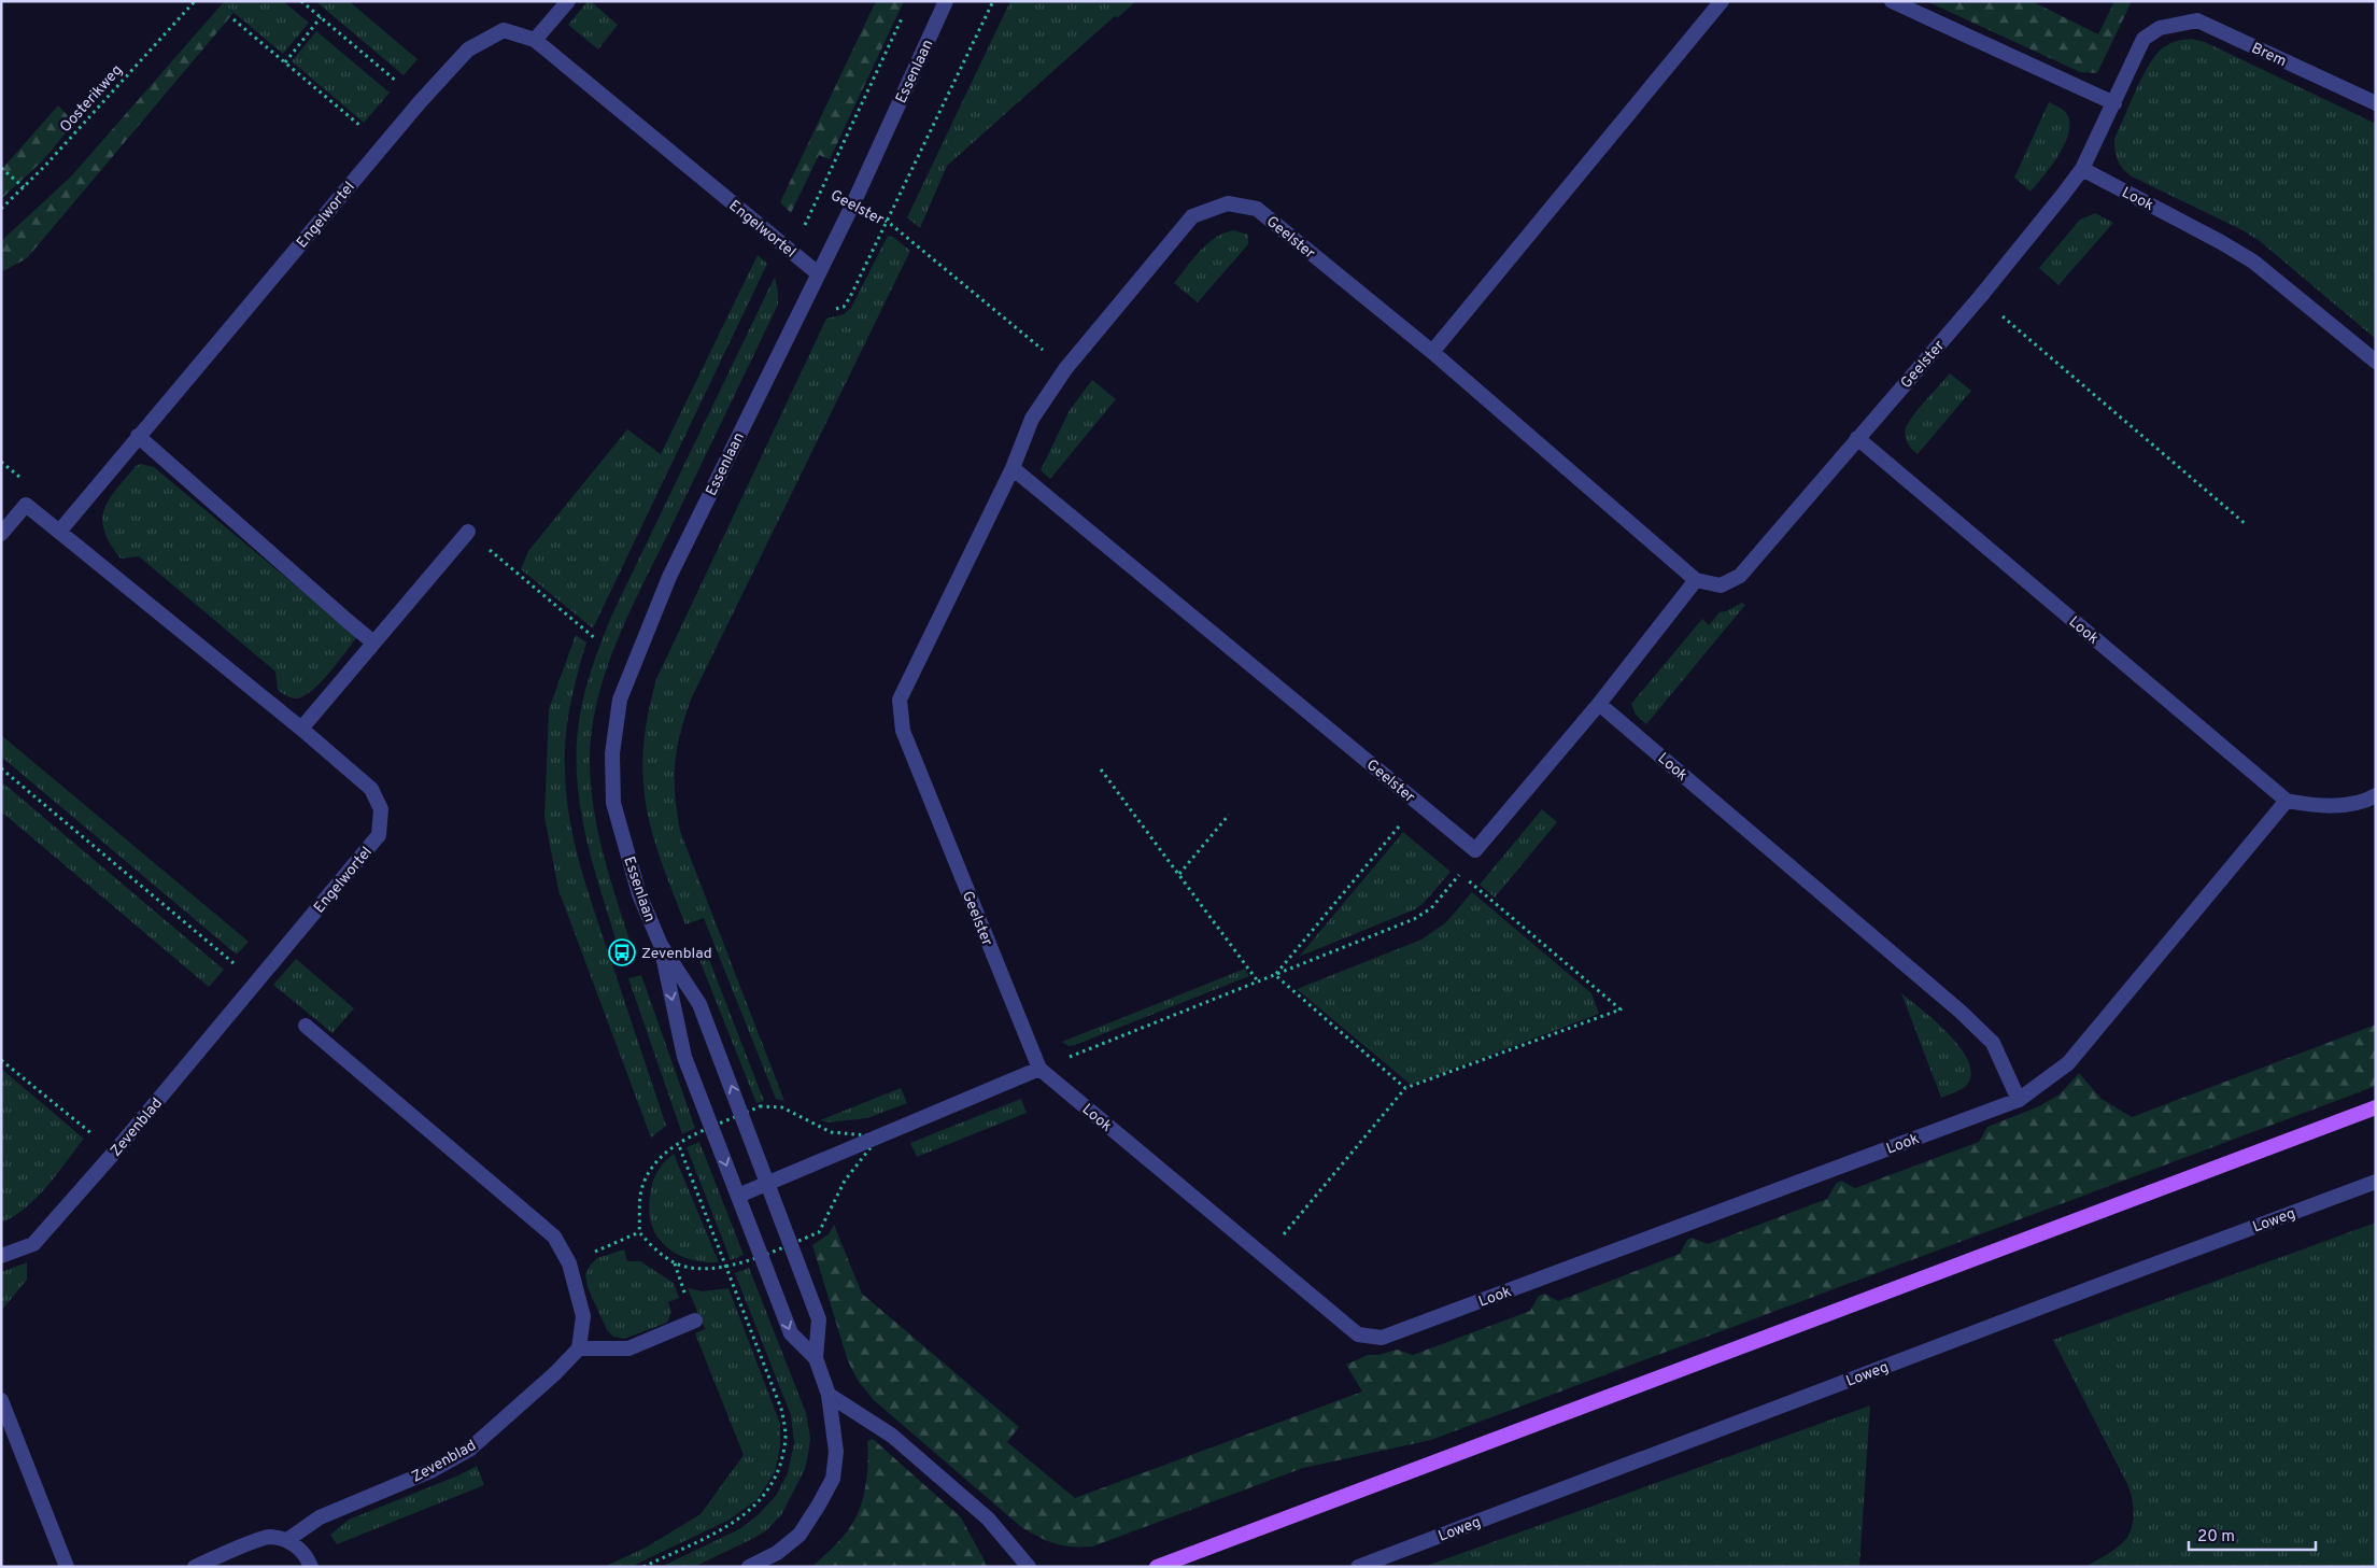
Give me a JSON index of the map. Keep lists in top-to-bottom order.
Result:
{
  "streets": {
    "street": [
      "Brem",
      "Essenlaan",
      "Look",
      "Geelster",
      "Engelwortel",
      "Zevenblad",
      "Loweg"
    ],
    "path": ["Oosterikweg"]
  },
  "crossings": [
    ["Brem", "Geelster"],
    ["Essenlaan", "Geelster"],
    ["Essenlaan", "Engelwortel"],
    ["Look", "Geelster"],
    ["Engelwortel", "Zevenblad"]
  ],
  "places": {
    "bus stop": ["Zevenblad"]
  },
  "scale_bar": "20 m"
}
